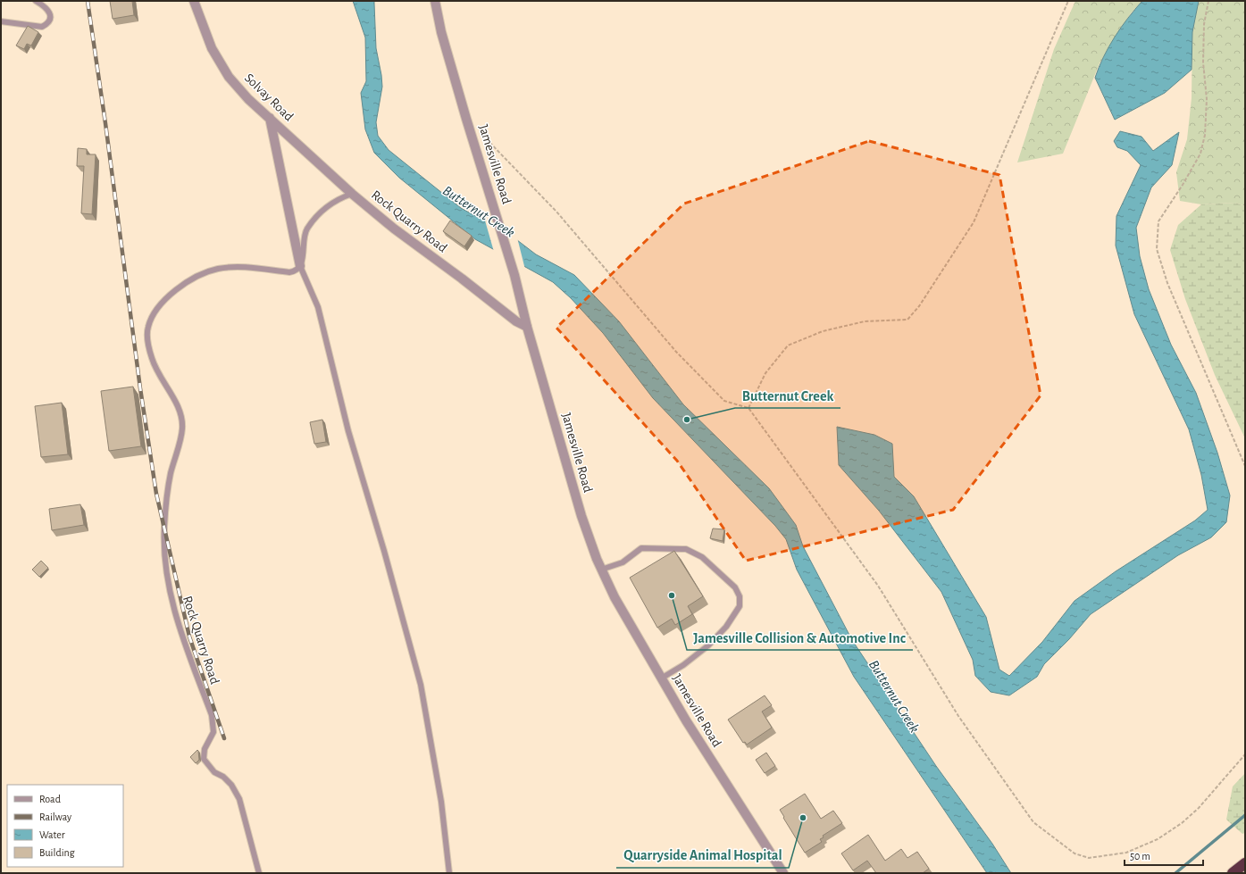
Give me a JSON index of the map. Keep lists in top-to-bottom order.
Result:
{
  "streets": {
    "street": ["Solvay Road", "Jamesville Road", "Rock Quarry Road"]
  },
  "crossings": [
    ["Solvay Road", "Rock Quarry Road"],
    ["Jamesville Road", "Rock Quarry Road"]
  ],
  "water": ["Butternut Creek"],
  "places": ["Butternut Creek", "Jamesville Collision & Automotive Inc", "Quarryside Animal Hospital"],
  "legend": [
    "Road",
    "Railway",
    "Water",
    "Building"
  ],
  "scale_bar": "50 m"
}
